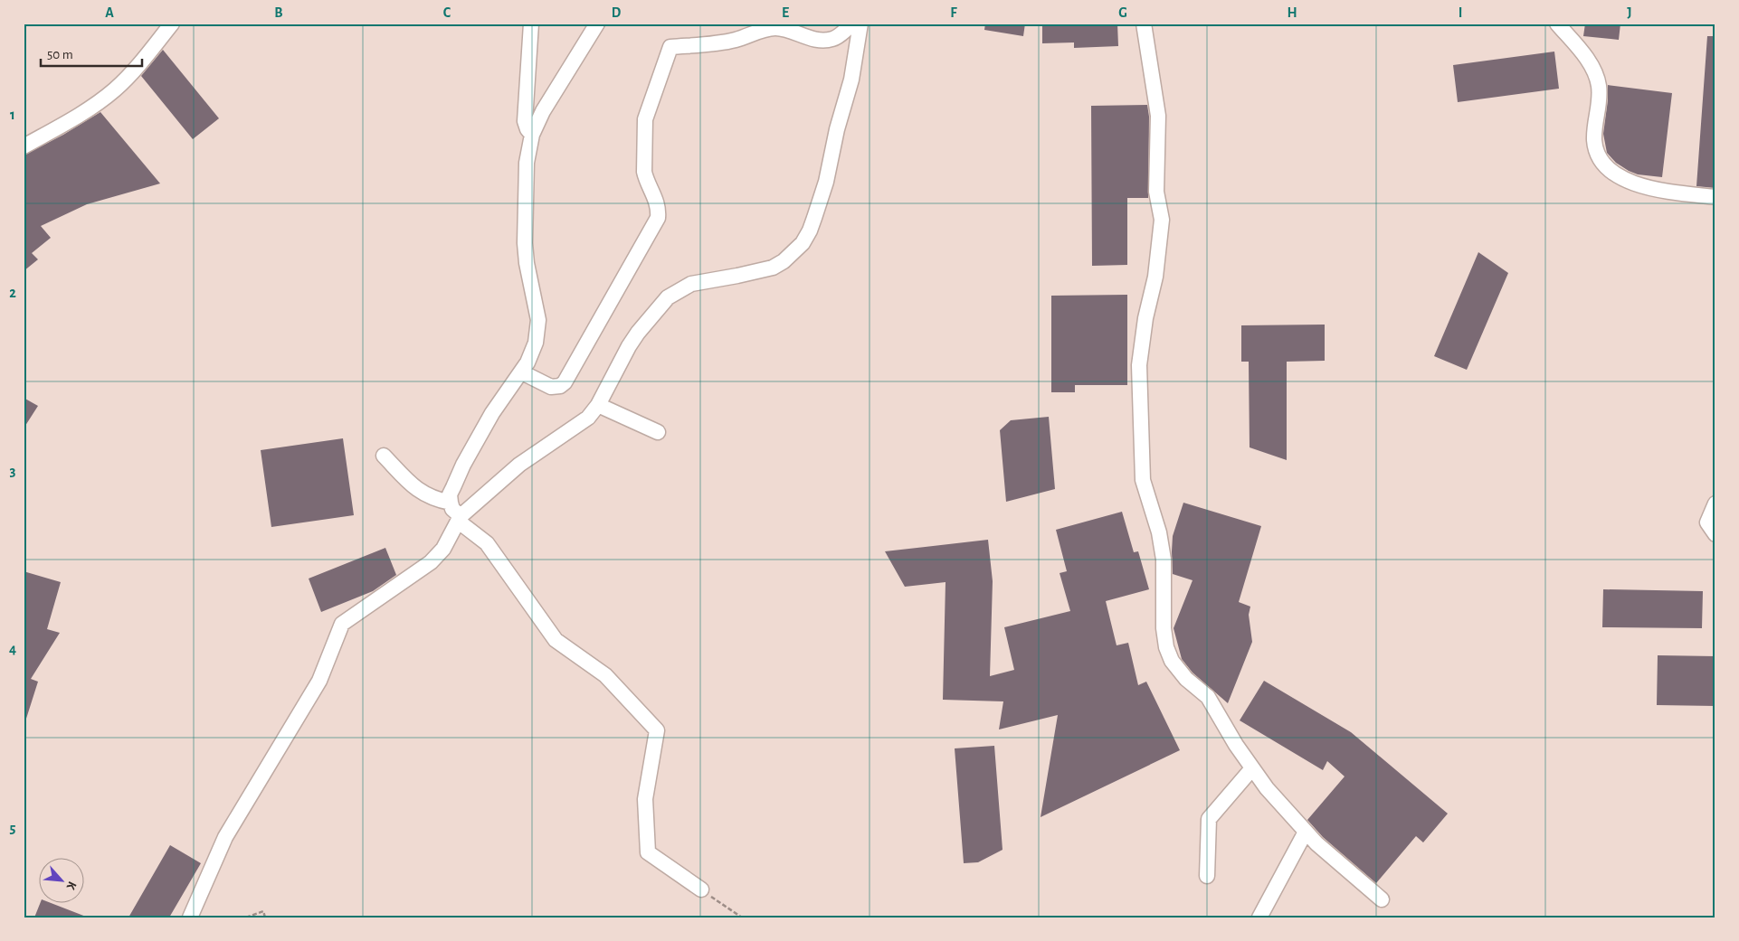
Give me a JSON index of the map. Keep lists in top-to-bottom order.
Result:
{
  "scale_bar": "50 m",
  "north": "bottom right",
  "grid": {
    "columns": [
      "A",
      "B",
      "C",
      "D",
      "E",
      "F",
      "G",
      "H",
      "I",
      "J"
    ],
    "rows": [
      "1",
      "2",
      "3",
      "4",
      "5"
    ]
  }
}
